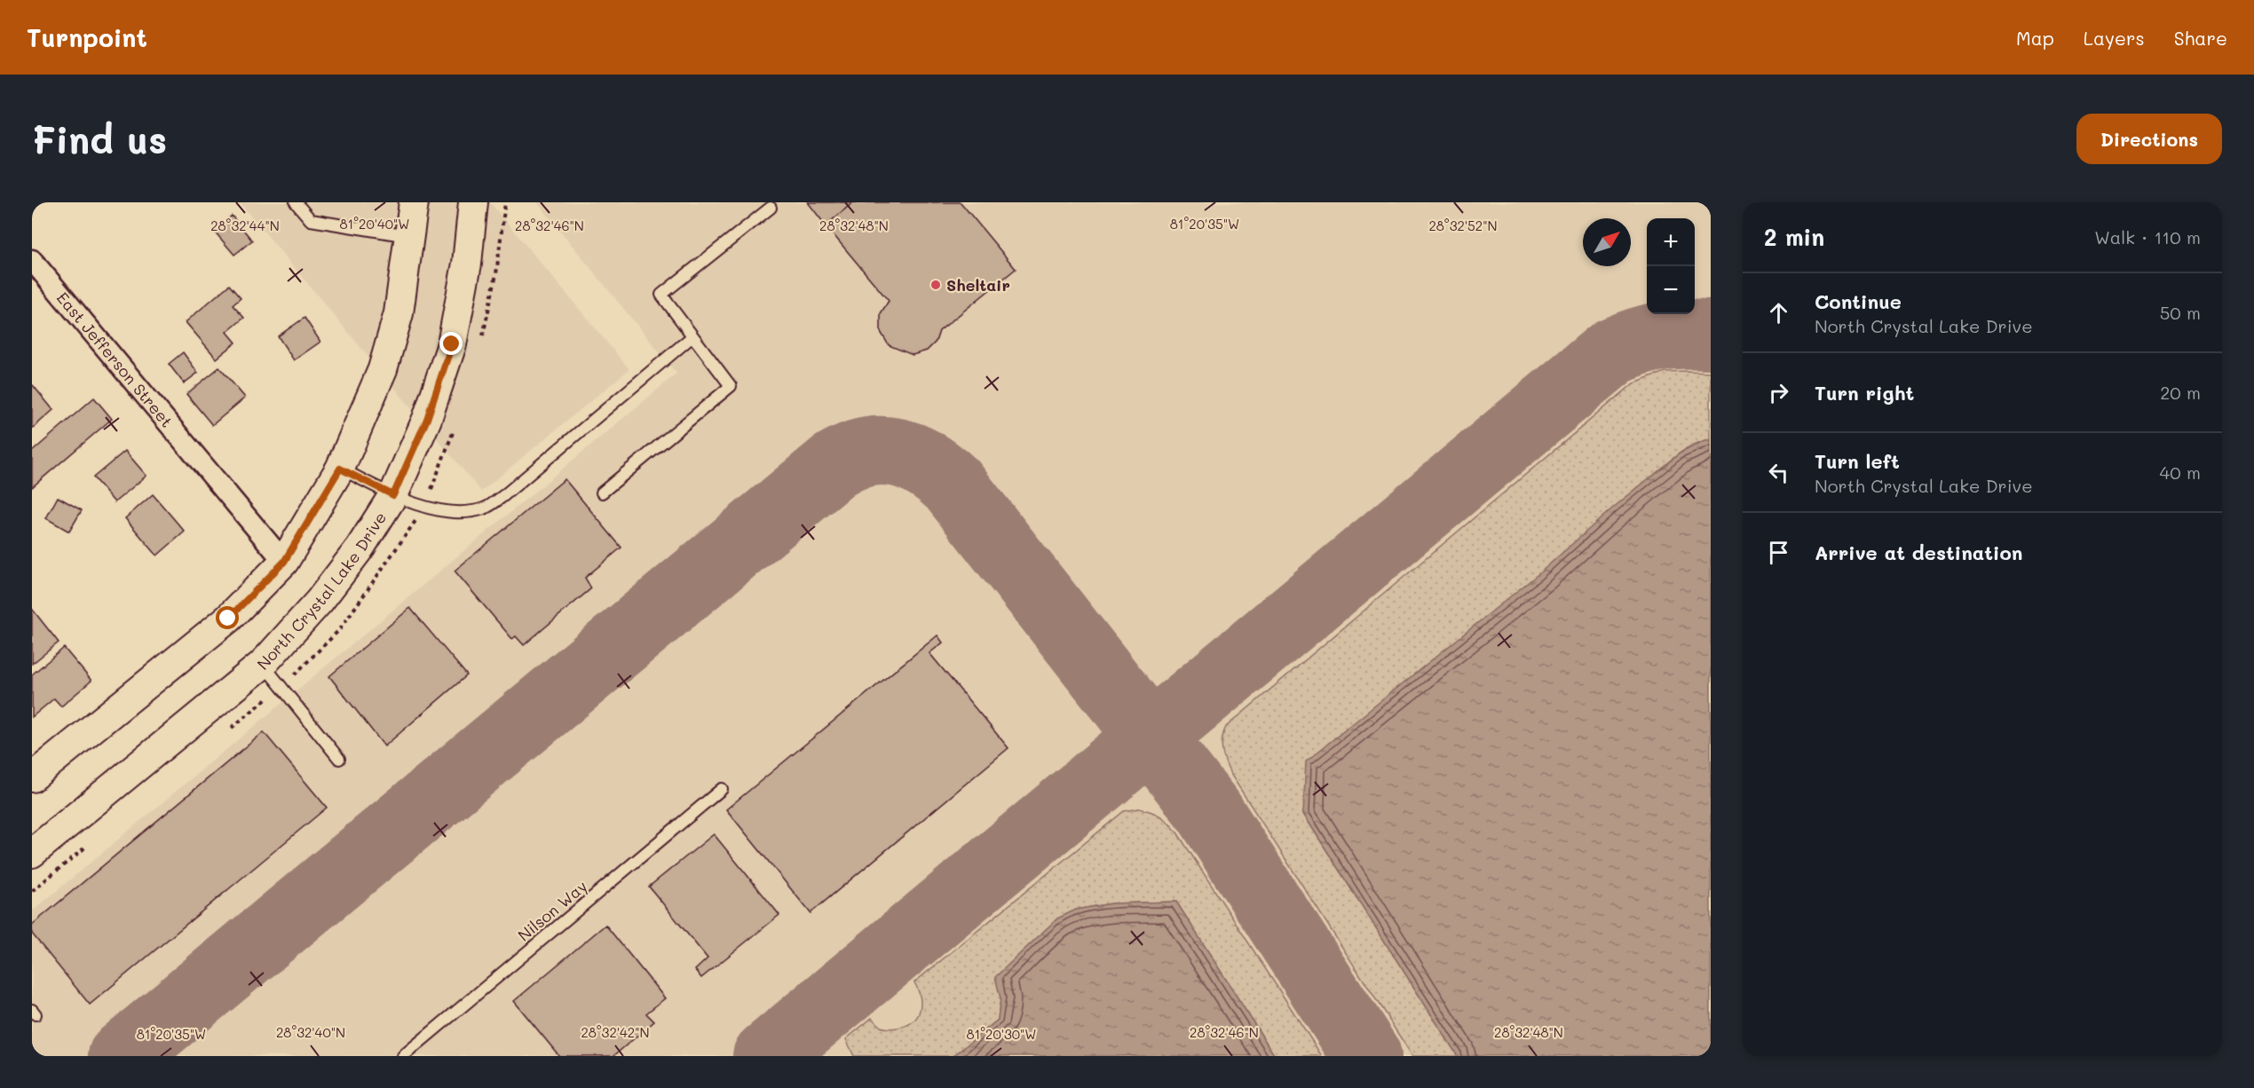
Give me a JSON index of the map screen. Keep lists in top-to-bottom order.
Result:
{
  "streets": {
    "main road": ["North Crystal Lake Drive"],
    "street": ["East Jefferson Street"],
    "lane": ["Nilson Way"]
  },
  "places": ["Sheltair"],
  "north": "top right",
  "page": {
    "header": "Turnpoint",
    "nav": ["Map", "Layers", "Share"],
    "buttons": "Directions",
    "title": "Find us",
    "heading": ["2 min", "Walk · 110 m"],
    "map_buttons": ["+", "−"],
    "list": [
      ["Continue", "North Crystal Lake Drive", "50 m"],
      ["Turn right", "20 m"],
      ["Turn left", "North Crystal Lake Drive", "40 m"],
      "Arrive at destination"
    ]
  },
  "coordinates": [
    "81°20'40\"W",
    "81°20'35\"W",
    "28°32'44\"N",
    "28°32'46\"N",
    "28°32'48\"N",
    "28°32'52\"N",
    "28°32'40\"N",
    "28°32'42\"N",
    "81°20'30\"W"
  ]
}
